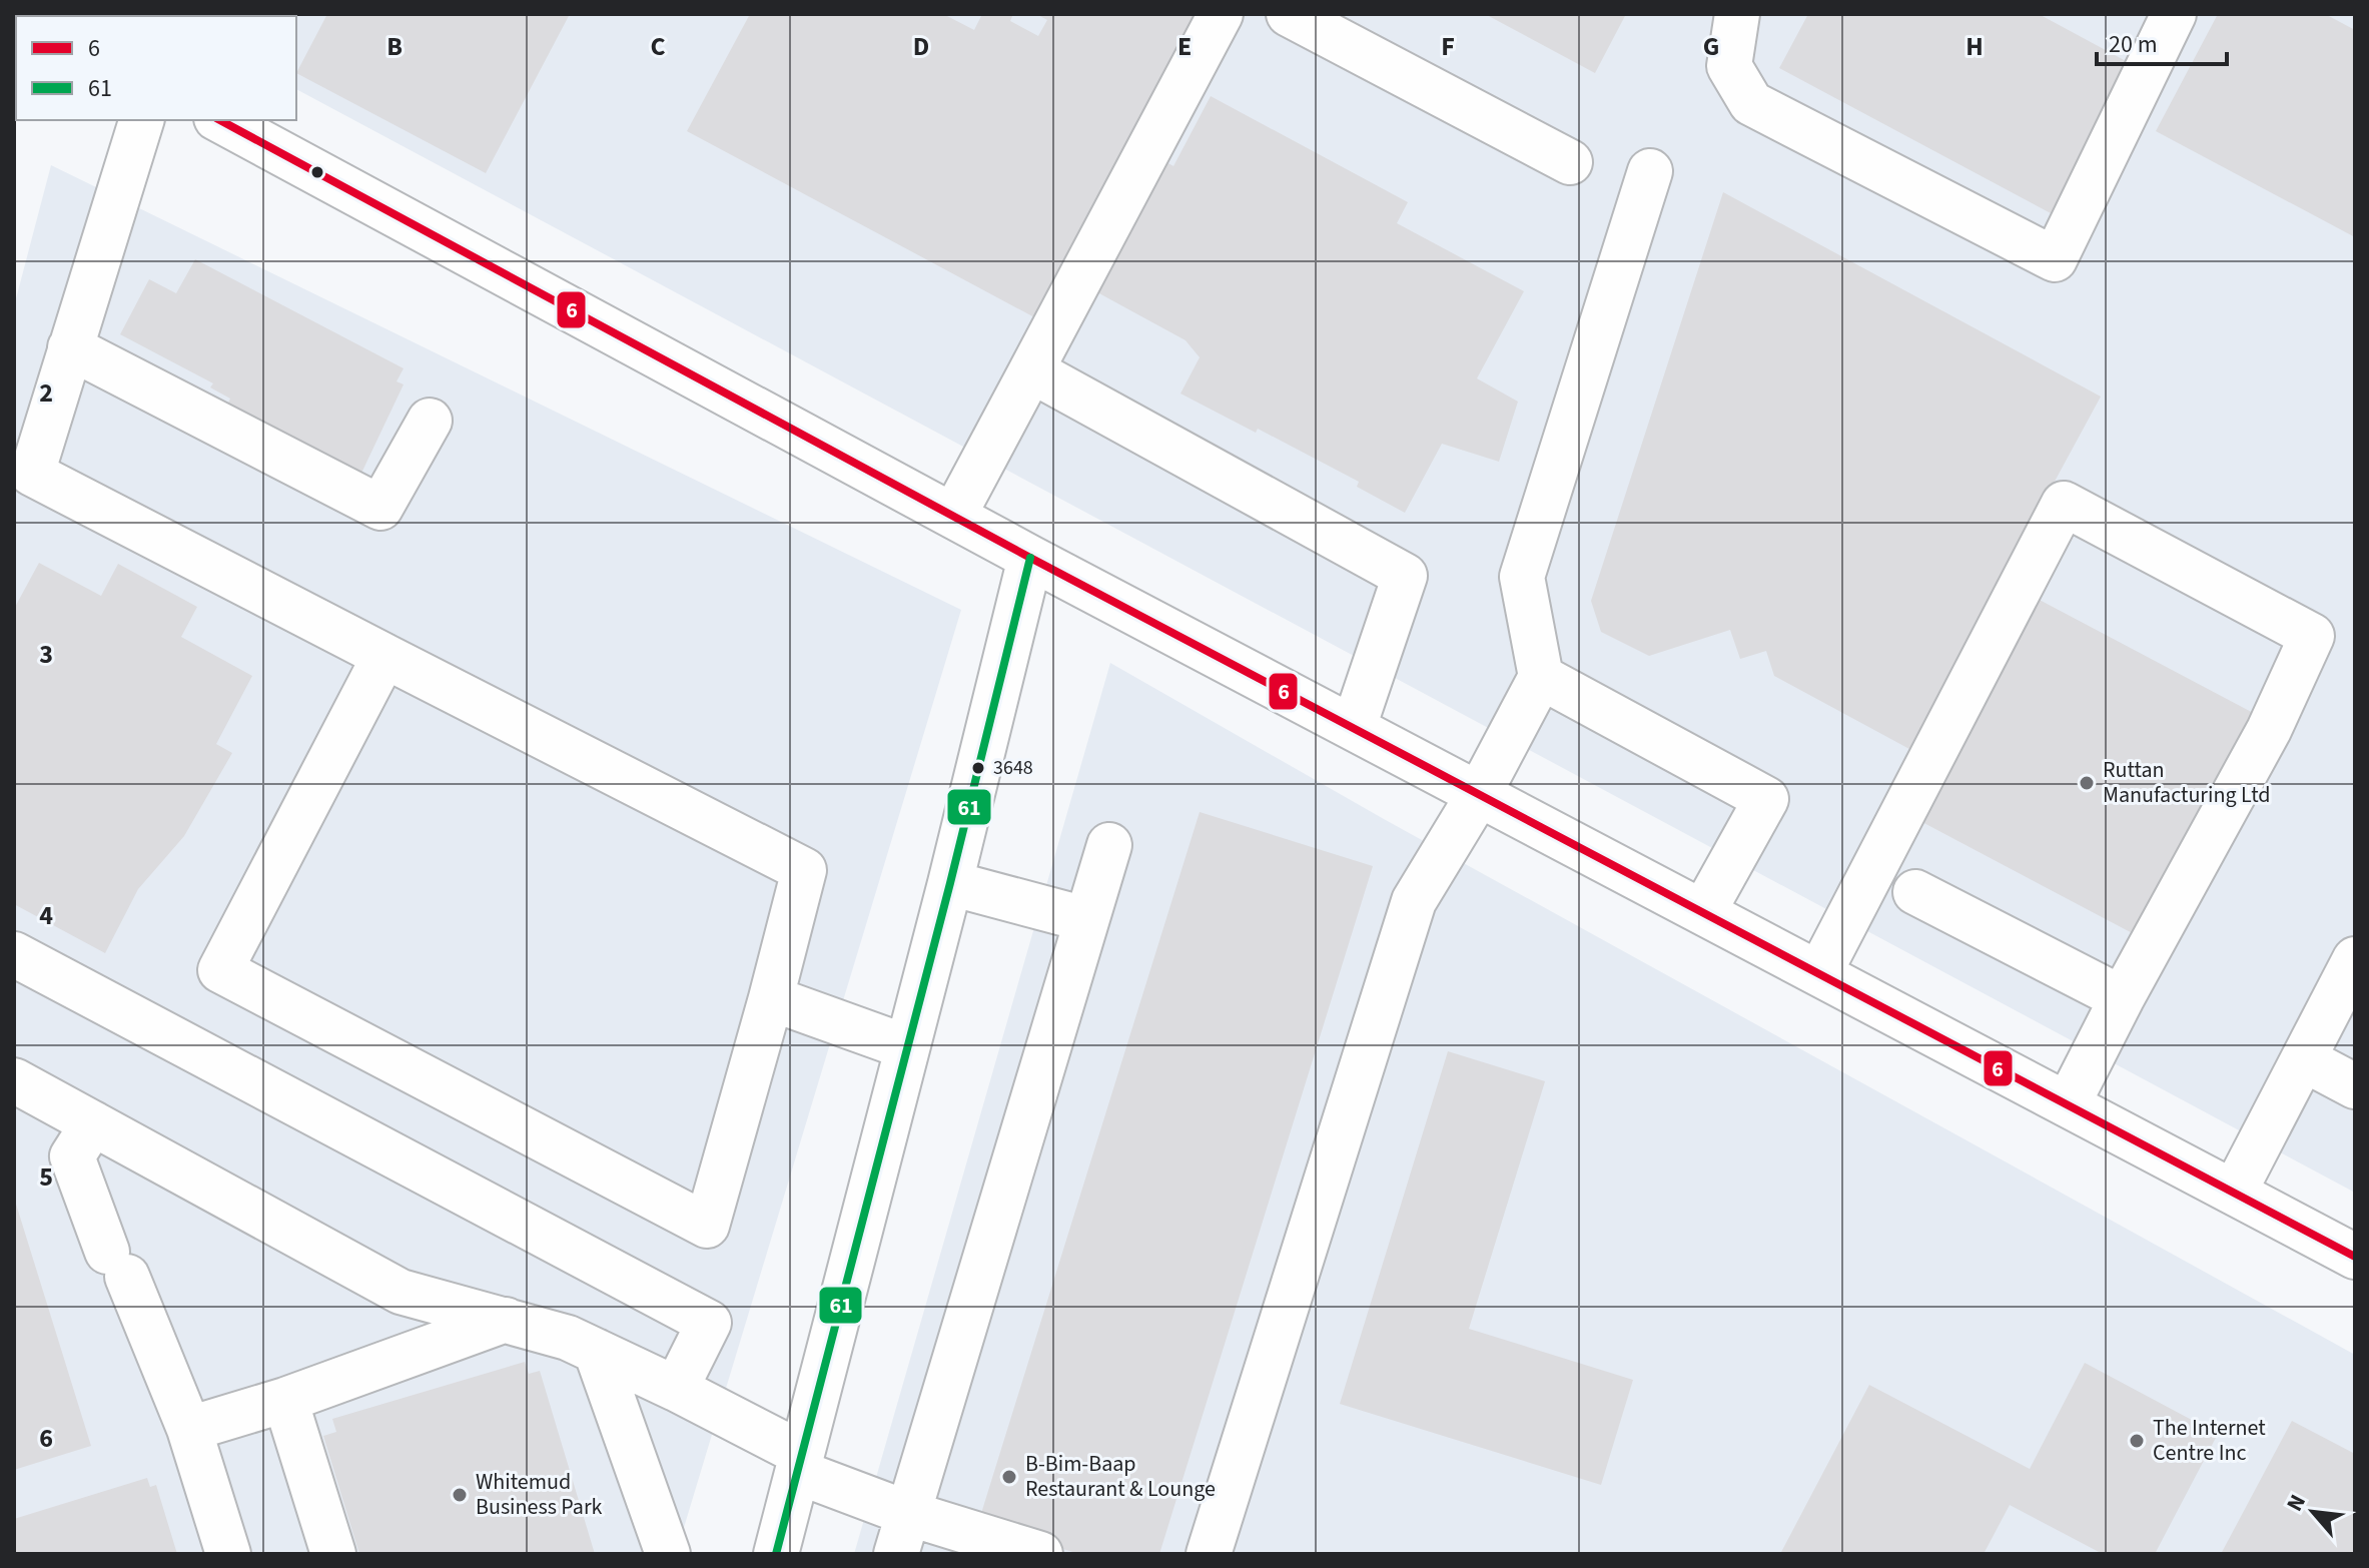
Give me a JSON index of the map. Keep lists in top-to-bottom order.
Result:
{
  "places": [
    "3648",
    "Ruttan Manufacturing Ltd",
    "The Internet Centre Inc",
    "B-Bim-Baap Restaurant & Lounge",
    "Whitemud Business Park"
  ],
  "lines": ["transit line 6", "transit line 61"],
  "legend": ["6", "61"],
  "scale_bar": "20 m",
  "north": "top left",
  "grid": {
    "columns": [
      "B",
      "C",
      "D",
      "E",
      "F",
      "G",
      "H"
    ],
    "rows": [
      "2",
      "3",
      "4",
      "5",
      "6"
    ]
  }
}
